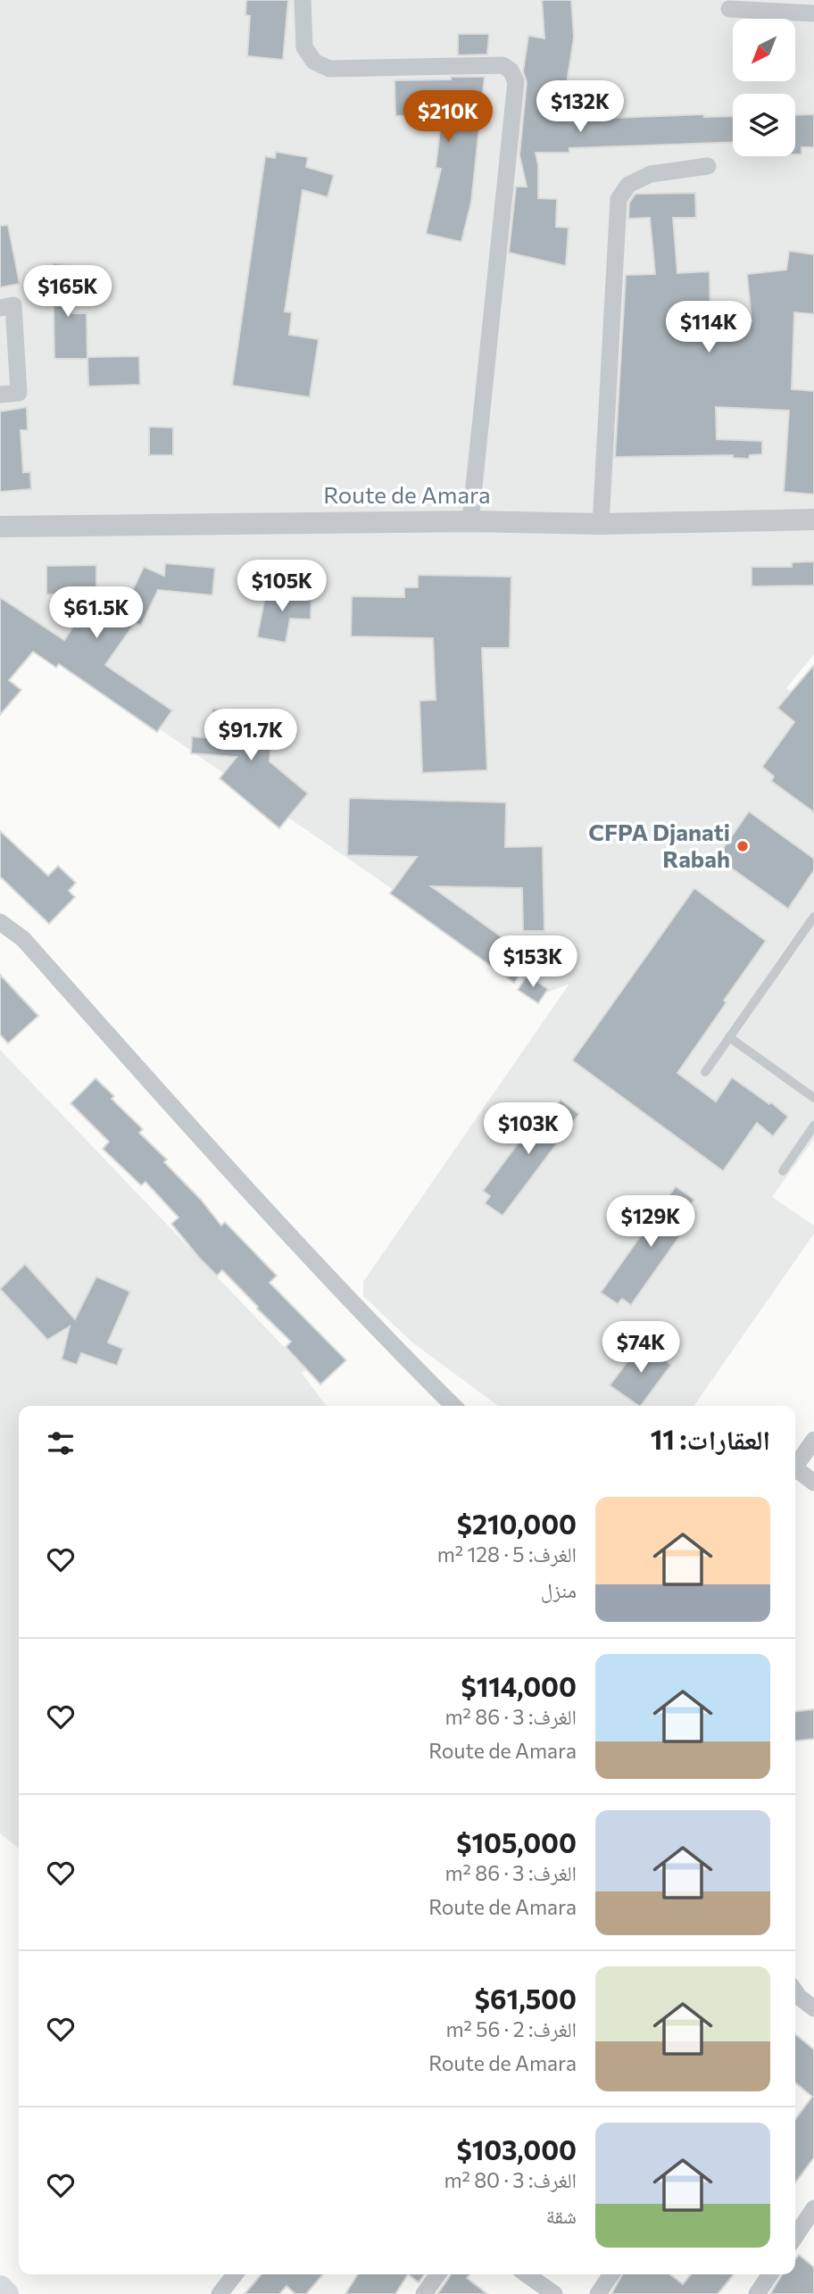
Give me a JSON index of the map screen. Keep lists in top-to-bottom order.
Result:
{
  "streets": {
    "street": ["Route de Amara"]
  },
  "places": ["CFPA Djanati Rabah"],
  "north": "bottom left",
  "page": {
    "price": [
      "$132K",
      "$210K",
      "$165K",
      "$114K",
      "$105K",
      "$61.5K",
      "$91.7K",
      "$153K",
      "$103K",
      "$129K",
      "$74K"
    ],
    "heading": "العقارات: 11",
    "list": [
      {
        "name": "$210,000",
        "note": "الغرف: 5 · 128 m² · منزل"
      },
      {
        "name": "$114,000",
        "note": "الغرف: 3 · 86 m² · Route de Amara"
      },
      {
        "name": "$105,000",
        "note": "الغرف: 3 · 86 m² · Route de Amara"
      },
      {
        "name": "$61,500",
        "note": "الغرف: 2 · 56 m² · Route de Amara"
      },
      {
        "name": "$103,000",
        "note": "الغرف: 3 · 80 m² · شقة"
      }
    ]
  }
}
